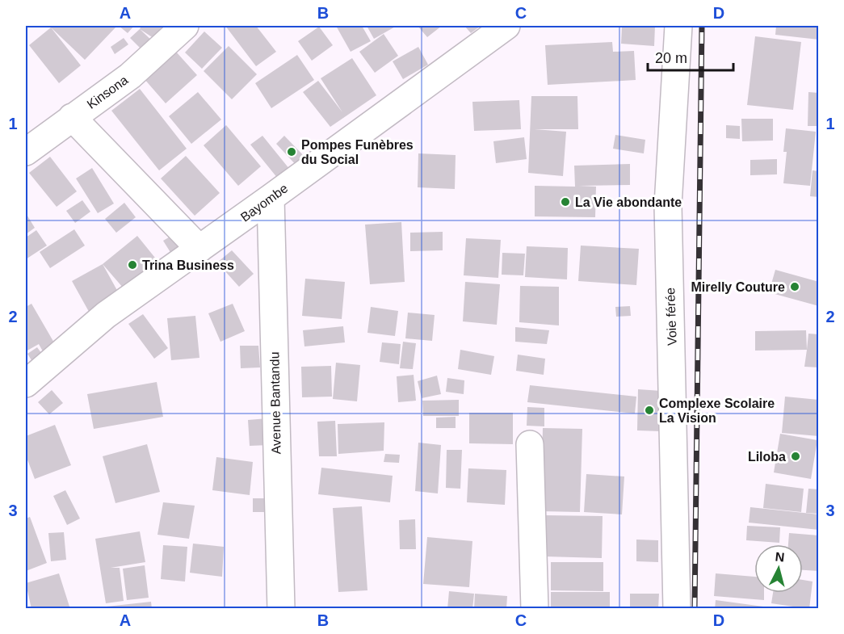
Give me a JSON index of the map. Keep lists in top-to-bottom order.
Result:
{
  "streets": {
    "street": [
      "Kinsona",
      "Bayombe",
      "Voie férée",
      "Avenue Bantandu"
    ]
  },
  "crossings": [
    ["Bayombe", "Avenue Bantandu"]
  ],
  "places": [
    "Pompes Funèbres du Social",
    "La Vie abondante",
    "Trina Business",
    "Mirelly Couture",
    "Complexe Scolaire La Vision",
    "Liloba"
  ],
  "scale_bar": "20 m",
  "north": "top",
  "grid": {
    "columns": [
      "A",
      "B",
      "C",
      "D"
    ],
    "rows": ["1", "2", "3"]
  }
}
